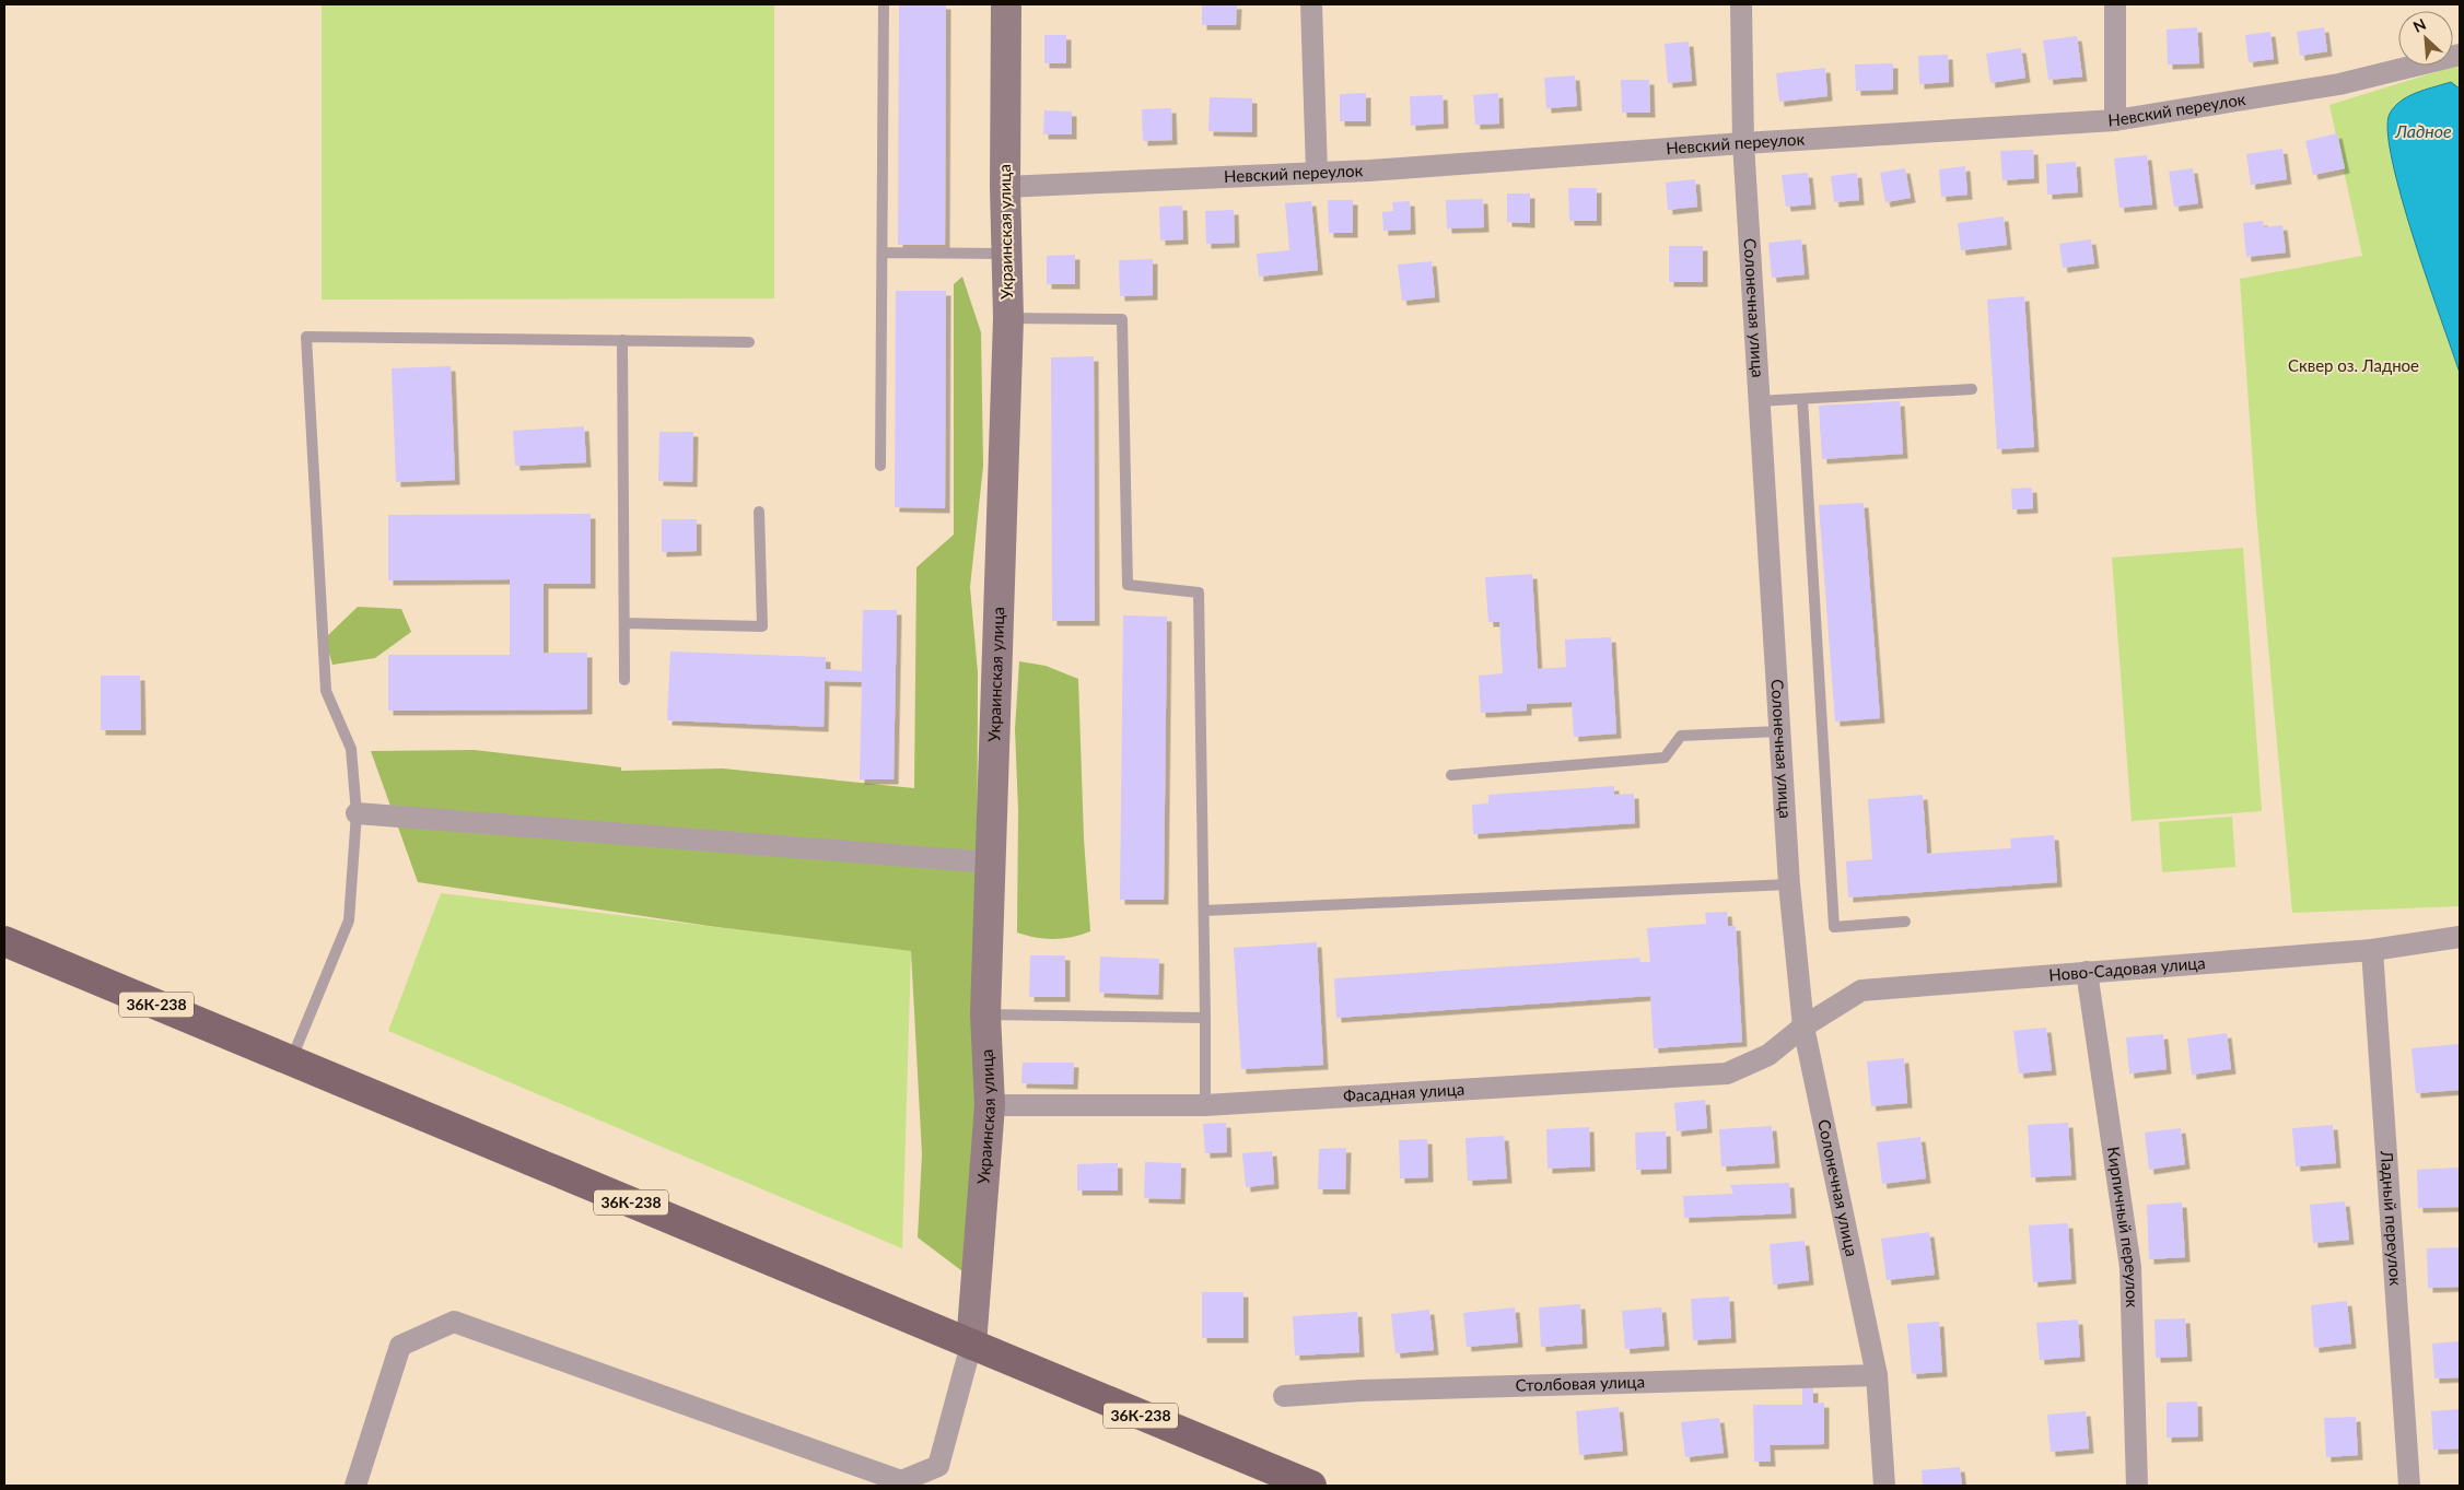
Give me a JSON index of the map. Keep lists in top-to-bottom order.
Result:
{
  "streets": {
    "main road": ["Украинская улица", "36К-238"],
    "street": [
      "Невский переулок",
      "Солонечная улица",
      "Ново-Садовая улица",
      "Фасадная улица",
      "Ладный переулок",
      "Кирпичный переулок",
      "Столбовая улица"
    ]
  },
  "crossings": [
    ["Невский переулок", "Украинская улица"],
    ["Невский переулок", "Солонечная улица"],
    ["Украинская улица", "36К-238"],
    ["Украинская улица", "Фасадная улица"],
    ["Солонечная улица", "Ново-Садовая улица"],
    ["Солонечная улица", "Фасадная улица"],
    ["Солонечная улица", "Столбовая улица"],
    ["Ново-Садовая улица", "Фасадная улица"],
    ["Ново-Садовая улица", "Ладный переулок"],
    ["Ново-Садовая улица", "Кирпичный переулок"]
  ],
  "water": ["Ладное"],
  "parks": ["Сквер оз. Ладное"],
  "north": "top left"
}
